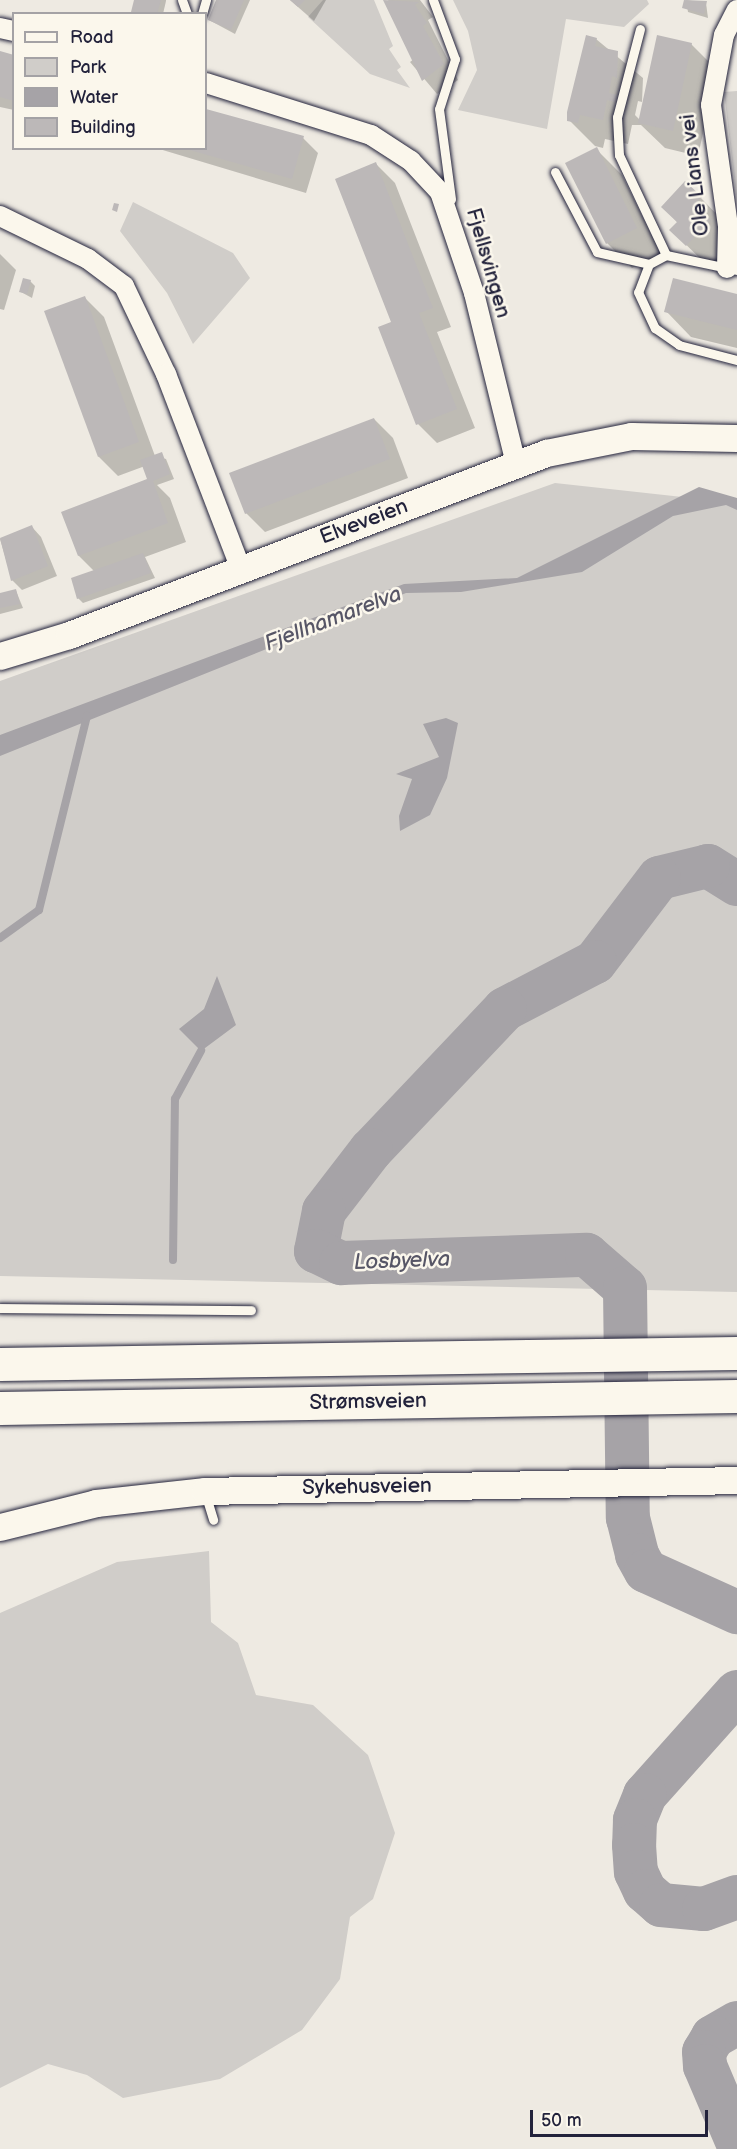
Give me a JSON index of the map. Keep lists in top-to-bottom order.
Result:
{
  "streets": {
    "highway": ["Strømsveien"],
    "main road": ["Elveveien", "Sykehusveien"],
    "street": ["Ole Lians vei", "Fjellsvingen"]
  },
  "crossings": [
    ["Fjellsvingen", "Elveveien"]
  ],
  "water": ["Fjellhamarelva", "Losbyelva"],
  "legend": [
    "Road",
    "Park",
    "Water",
    "Building"
  ],
  "scale_bar": "50 m"
}
